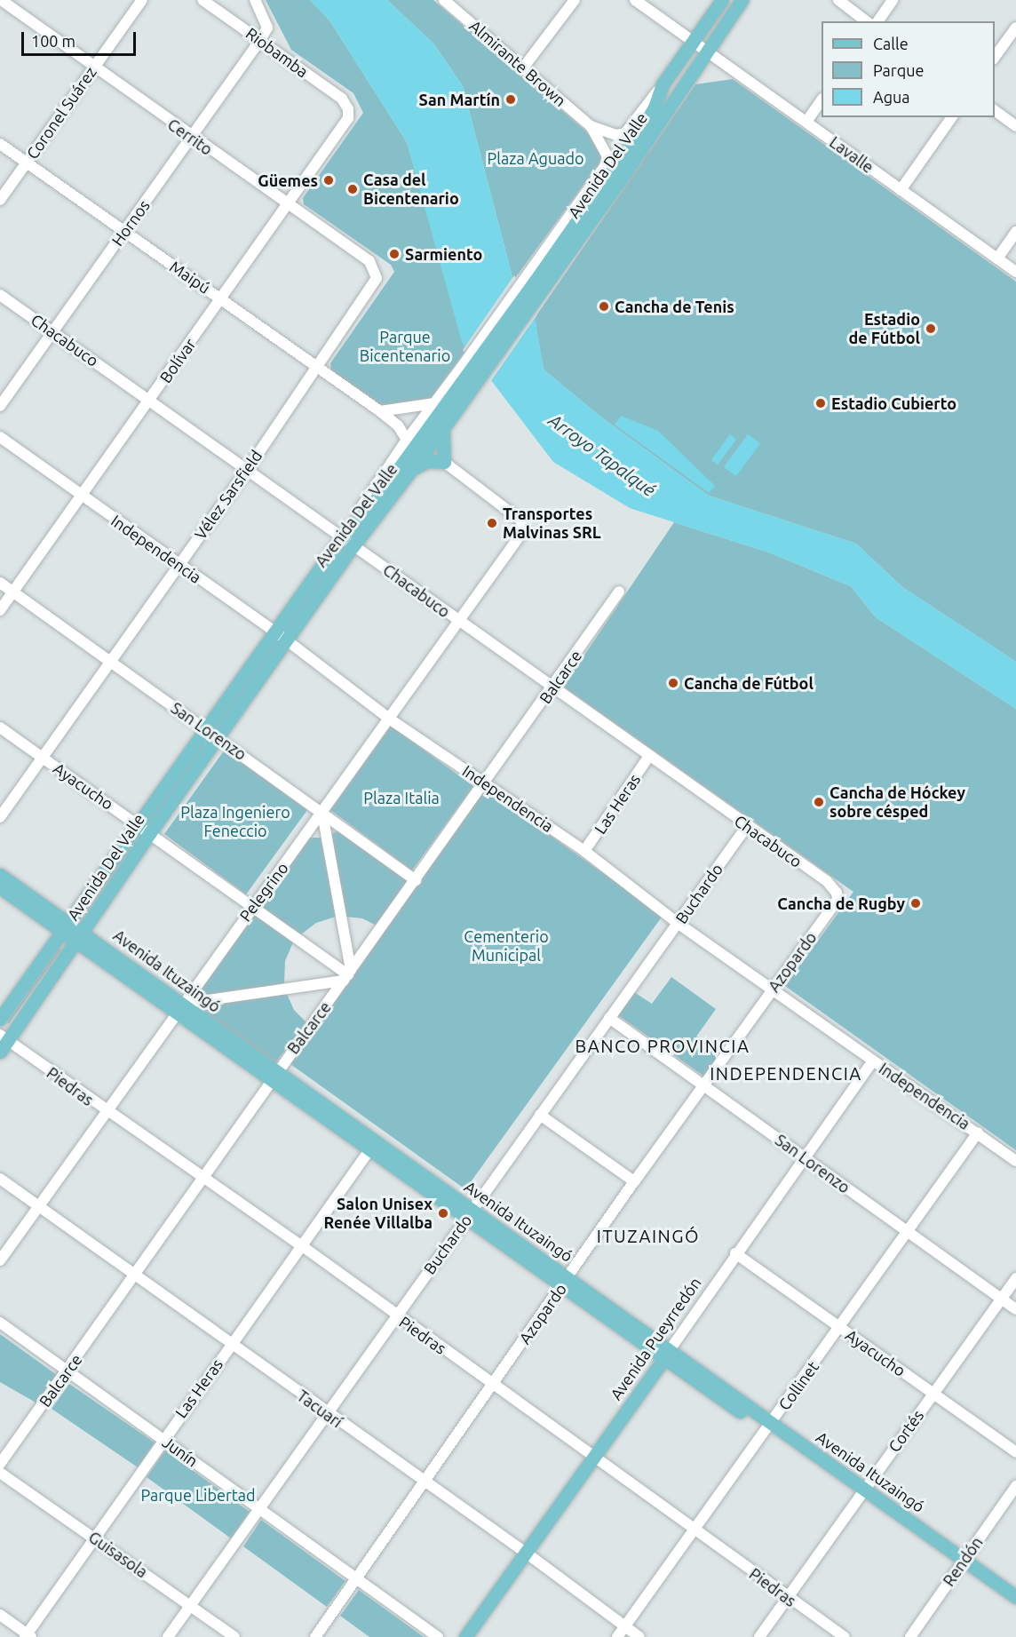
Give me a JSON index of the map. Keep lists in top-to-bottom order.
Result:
{
  "streets": {
    "main road": ["Avenida Del Valle", "Avenida Ituzaingó", "Avenida Pueyrredón"],
    "street": [
      "Riobamba",
      "Almirante Brown",
      "Coronel Suárez",
      "Cerrito",
      "Lavalle",
      "Hornos",
      "Maipú",
      "Chacabuco",
      "Bolívar",
      "Vélez Sarsfield",
      "Independencia",
      "Balcarce",
      "San Lorenzo",
      "Ayacucho",
      "Las Heras",
      "Pelegrino",
      "Buchardo",
      "Azopardo",
      "Piedras",
      "Collinet",
      "Tacuarí",
      "Cortés",
      "Junín",
      "Guisasola",
      "Rendón"
    ]
  },
  "crossings": [
    ["Riobamba", "Hornos"],
    ["Riobamba", "Bolívar"],
    ["Almirante Brown", "Avenida Del Valle"],
    ["Coronel Suárez", "Cerrito"],
    ["Coronel Suárez", "Maipú"],
    ["Cerrito", "Hornos"],
    ["Cerrito", "Bolívar"],
    ["Cerrito", "Vélez Sarsfield"],
    ["Lavalle", "Avenida Del Valle"],
    ["Avenida Del Valle", "Maipú"],
    ["Avenida Del Valle", "Chacabuco"],
    ["Avenida Del Valle", "Independencia"],
    ["Avenida Del Valle", "San Lorenzo"],
    ["Avenida Del Valle", "Ayacucho"],
    ["Avenida Del Valle", "Avenida Ituzaingó"],
    ["Avenida Del Valle", "Piedras"],
    ["Hornos", "Maipú"],
    ["Hornos", "Chacabuco"],
    ["Maipú", "Bolívar"],
    ["Maipú", "Vélez Sarsfield"],
    ["Chacabuco", "Bolívar"],
    ["Chacabuco", "Vélez Sarsfield"],
    ["Chacabuco", "Balcarce"],
    ["Chacabuco", "Las Heras"],
    ["Chacabuco", "Pelegrino"],
    ["Chacabuco", "Buchardo"],
    ["Chacabuco", "Azopardo"],
    ["Bolívar", "Independencia"],
    ["Bolívar", "San Lorenzo"],
    ["Vélez Sarsfield", "Independencia"],
    ["Vélez Sarsfield", "San Lorenzo"],
    ["Vélez Sarsfield", "Ayacucho"],
    ["Independencia", "Balcarce"],
    ["Independencia", "Las Heras"],
    ["Independencia", "Pelegrino"],
    ["Independencia", "Buchardo"],
    ["Independencia", "Azopardo"],
    ["Independencia", "Avenida Pueyrredón"],
    ["Independencia", "Collinet"],
    ["Balcarce", "San Lorenzo"],
    ["Balcarce", "Ayacucho"],
    ["Balcarce", "Avenida Ituzaingó"],
    ["Balcarce", "Piedras"],
    ["Balcarce", "Tacuarí"],
    ["Balcarce", "Junín"],
    ["San Lorenzo", "Pelegrino"],
    ["San Lorenzo", "Buchardo"],
    ["San Lorenzo", "Azopardo"],
    ["San Lorenzo", "Avenida Pueyrredón"],
    ["San Lorenzo", "Collinet"],
    ["San Lorenzo", "Cortés"],
    ["Ayacucho", "Pelegrino"],
    ["Ayacucho", "Avenida Pueyrredón"],
    ["Ayacucho", "Collinet"],
    ["Ayacucho", "Cortés"],
    ["Las Heras", "Avenida Ituzaingó"],
    ["Las Heras", "Piedras"],
    ["Las Heras", "Tacuarí"],
    ["Las Heras", "Junín"],
    ["Las Heras", "Guisasola"],
    ["Pelegrino", "Avenida Ituzaingó"],
    ["Pelegrino", "Piedras"],
    ["Pelegrino", "Tacuarí"],
    ["Buchardo", "Avenida Ituzaingó"],
    ["Buchardo", "Piedras"],
    ["Buchardo", "Tacuarí"],
    ["Buchardo", "Junín"],
    ["Buchardo", "Guisasola"],
    ["Azopardo", "Avenida Ituzaingó"],
    ["Azopardo", "Piedras"],
    ["Azopardo", "Tacuarí"],
    ["Azopardo", "Junín"],
    ["Avenida Ituzaingó", "Avenida Pueyrredón"],
    ["Avenida Ituzaingó", "Collinet"],
    ["Avenida Ituzaingó", "Cortés"],
    ["Avenida Ituzaingó", "Rendón"],
    ["Piedras", "Avenida Pueyrredón"],
    ["Piedras", "Collinet"],
    ["Piedras", "Cortés"],
    ["Avenida Pueyrredón", "Tacuarí"],
    ["Collinet", "Tacuarí"]
  ],
  "districts": ["BANCO PROVINCIA", "INDEPENDENCIA", "ITUZAINGÓ"],
  "water": ["Arroyo Tapalqué"],
  "parks": [
    "Plaza Aguado",
    "Parque Bicentenario",
    "Plaza Italia",
    "Plaza Ingeniero Feneccio",
    "Cementerio Municipal",
    "Parque Libertad"
  ],
  "places": [
    "San Martín",
    "Güemes",
    "Casa del Bicentenario",
    "Sarmiento",
    "Cancha de Tenis",
    "Estadio de Fútbol",
    "Estadio Cubierto",
    "Transportes Malvinas SRL",
    "Cancha de Fútbol",
    "Cancha de Hóckey sobre césped",
    "Cancha de Rugby",
    "Salon Unisex Renée Villalba"
  ],
  "legend": ["Calle", "Parque", "Agua"],
  "scale_bar": "100 m"
}
